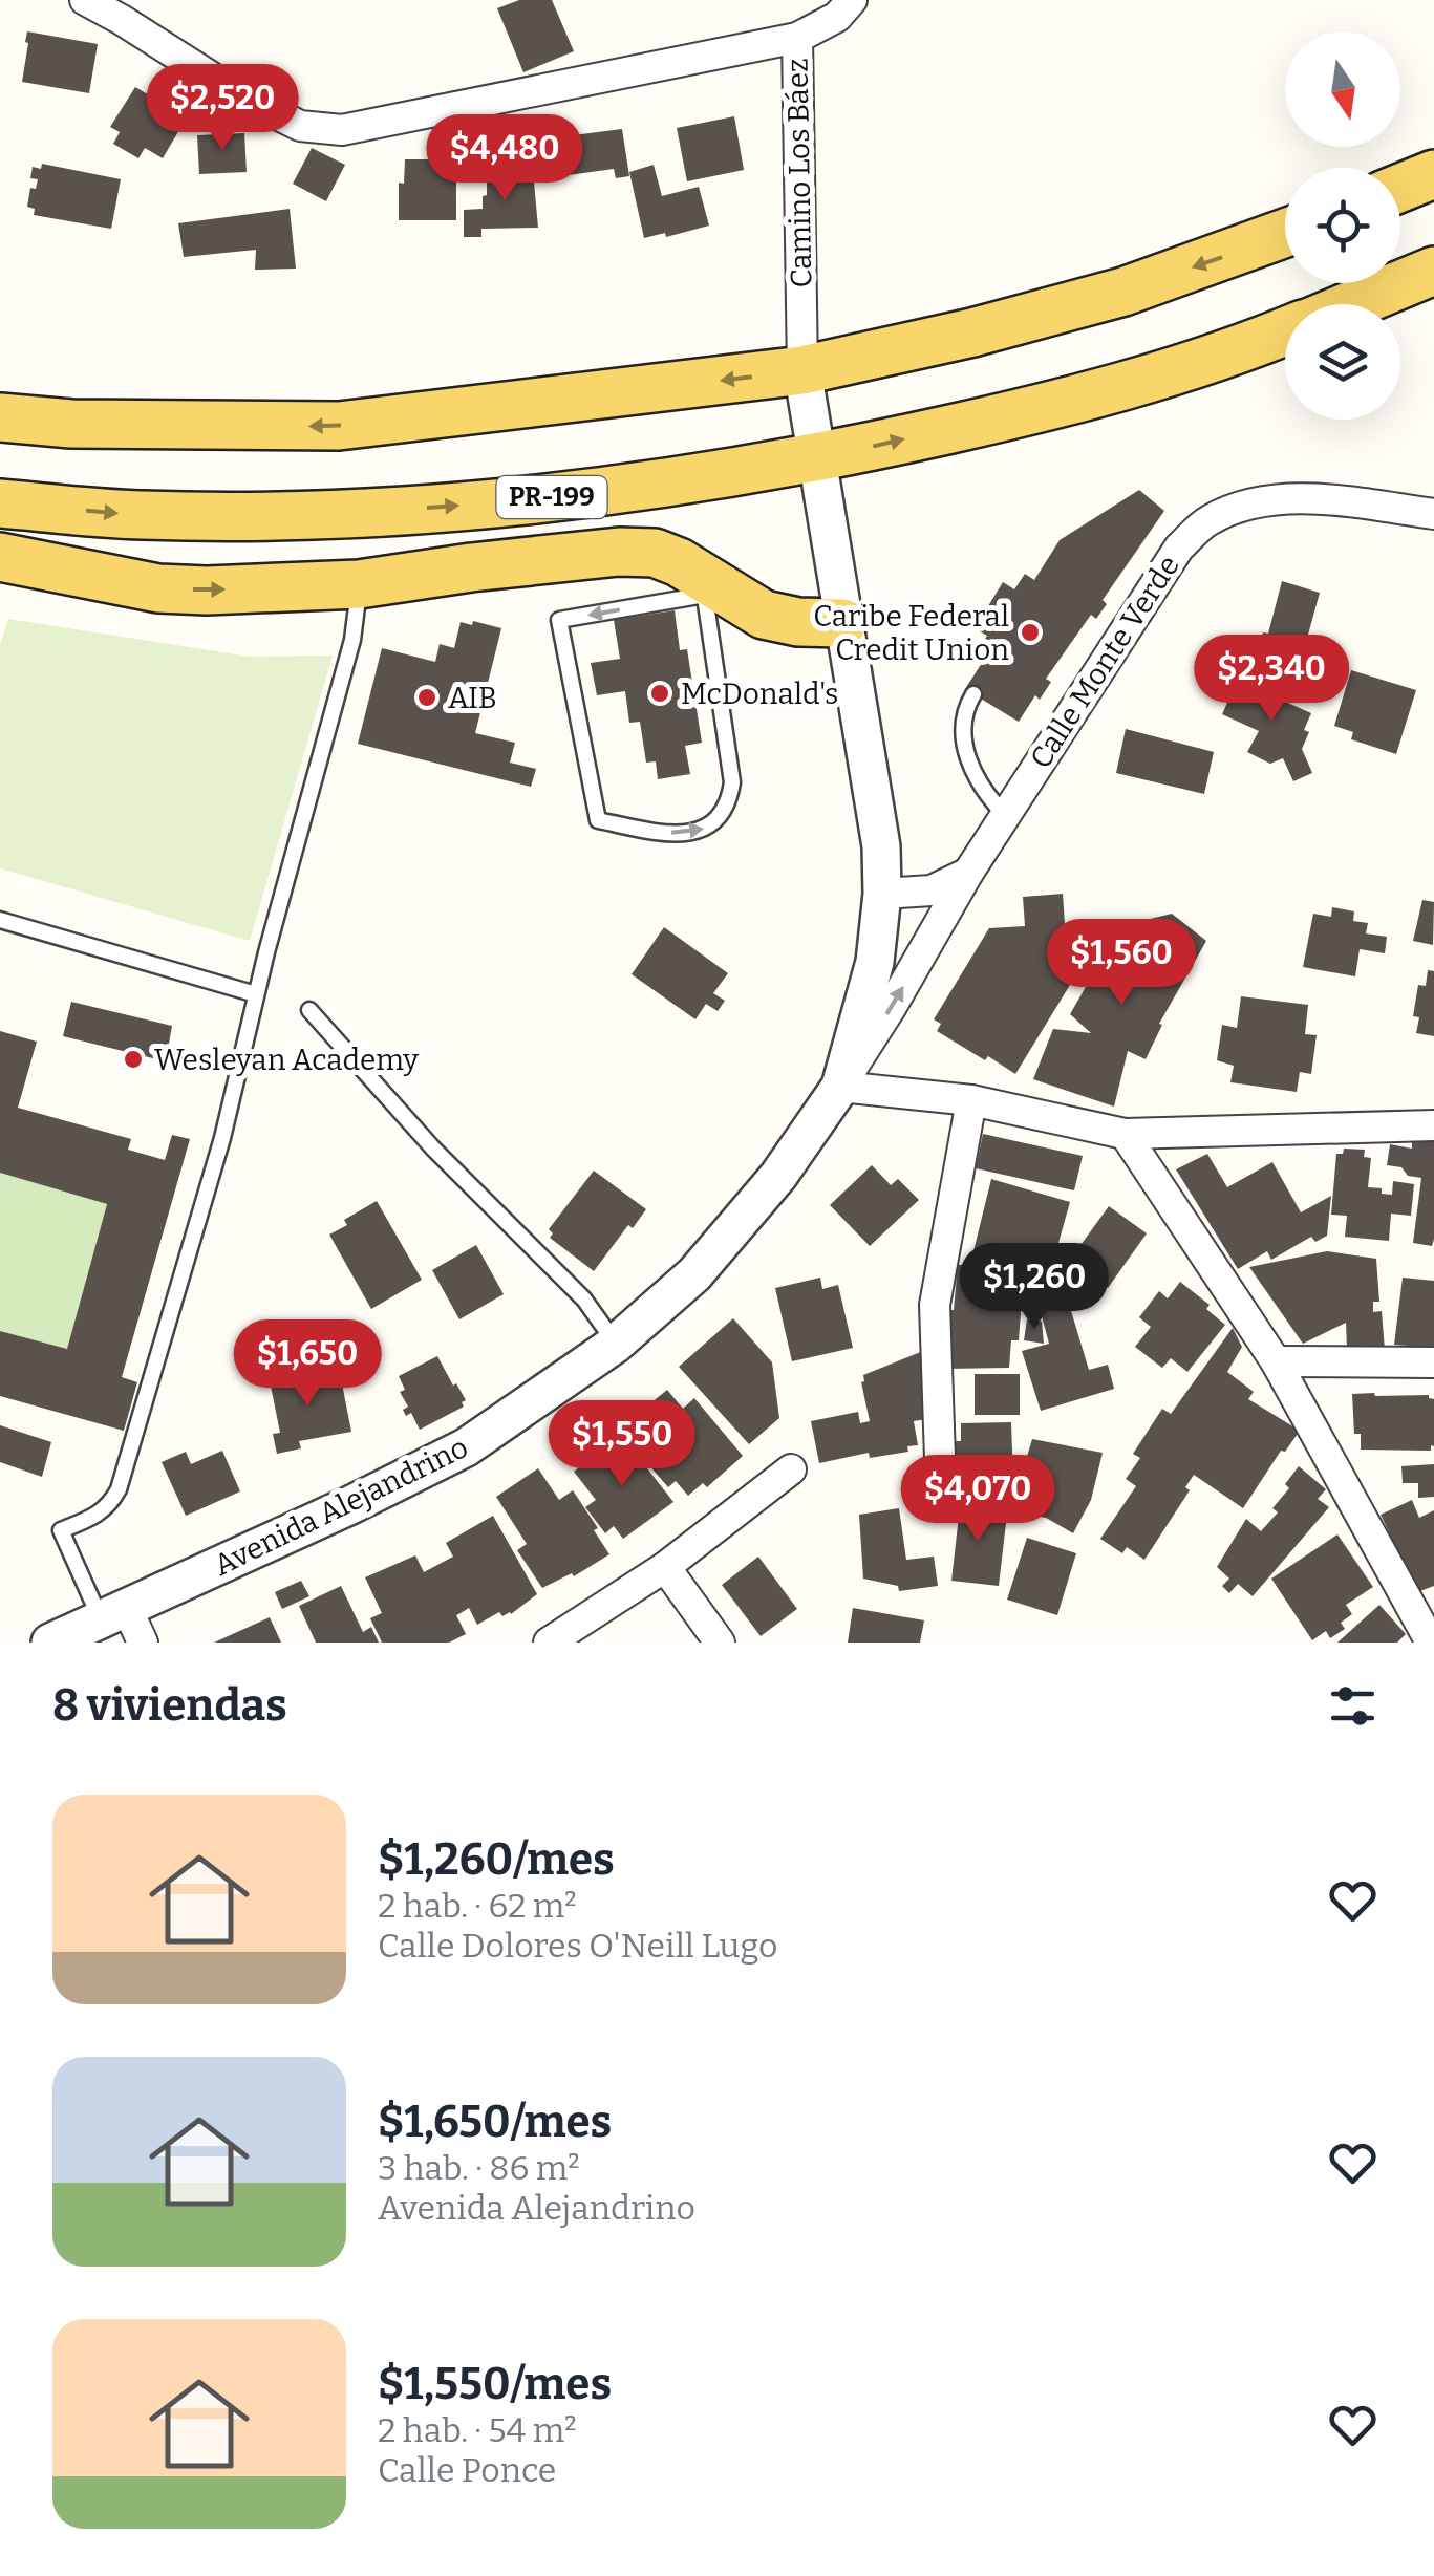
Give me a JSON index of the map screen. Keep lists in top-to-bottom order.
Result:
{
  "streets": {
    "main road": ["PR-199"],
    "street": ["Camino Los Báez", "Calle Monte Verde", "Avenida Alejandrino"]
  },
  "crossings": [
    ["Camino Los Báez", "Avenida Alejandrino"],
    ["PR-199", "Avenida Alejandrino"],
    ["Calle Monte Verde", "Avenida Alejandrino"]
  ],
  "places": [
    "Caribe Federal Credit Union",
    "McDonald's",
    "AIB",
    "Wesleyan Academy"
  ],
  "north": "bottom",
  "page": {
    "price": [
      "$2,520",
      "$4,480",
      "$2,340",
      "$1,560",
      "$1,260",
      "$1,650",
      "$1,550",
      "$4,070"
    ],
    "heading": "8 viviendas",
    "list": [
      {
        "name": "$1,260/mes",
        "note": "2 hab. · 62 m² · Calle Dolores O'Neill Lugo"
      },
      {
        "name": "$1,650/mes",
        "note": "3 hab. · 86 m² · Avenida Alejandrino"
      },
      {
        "name": "$1,550/mes",
        "note": "2 hab. · 54 m² · Calle Ponce"
      }
    ]
  }
}
